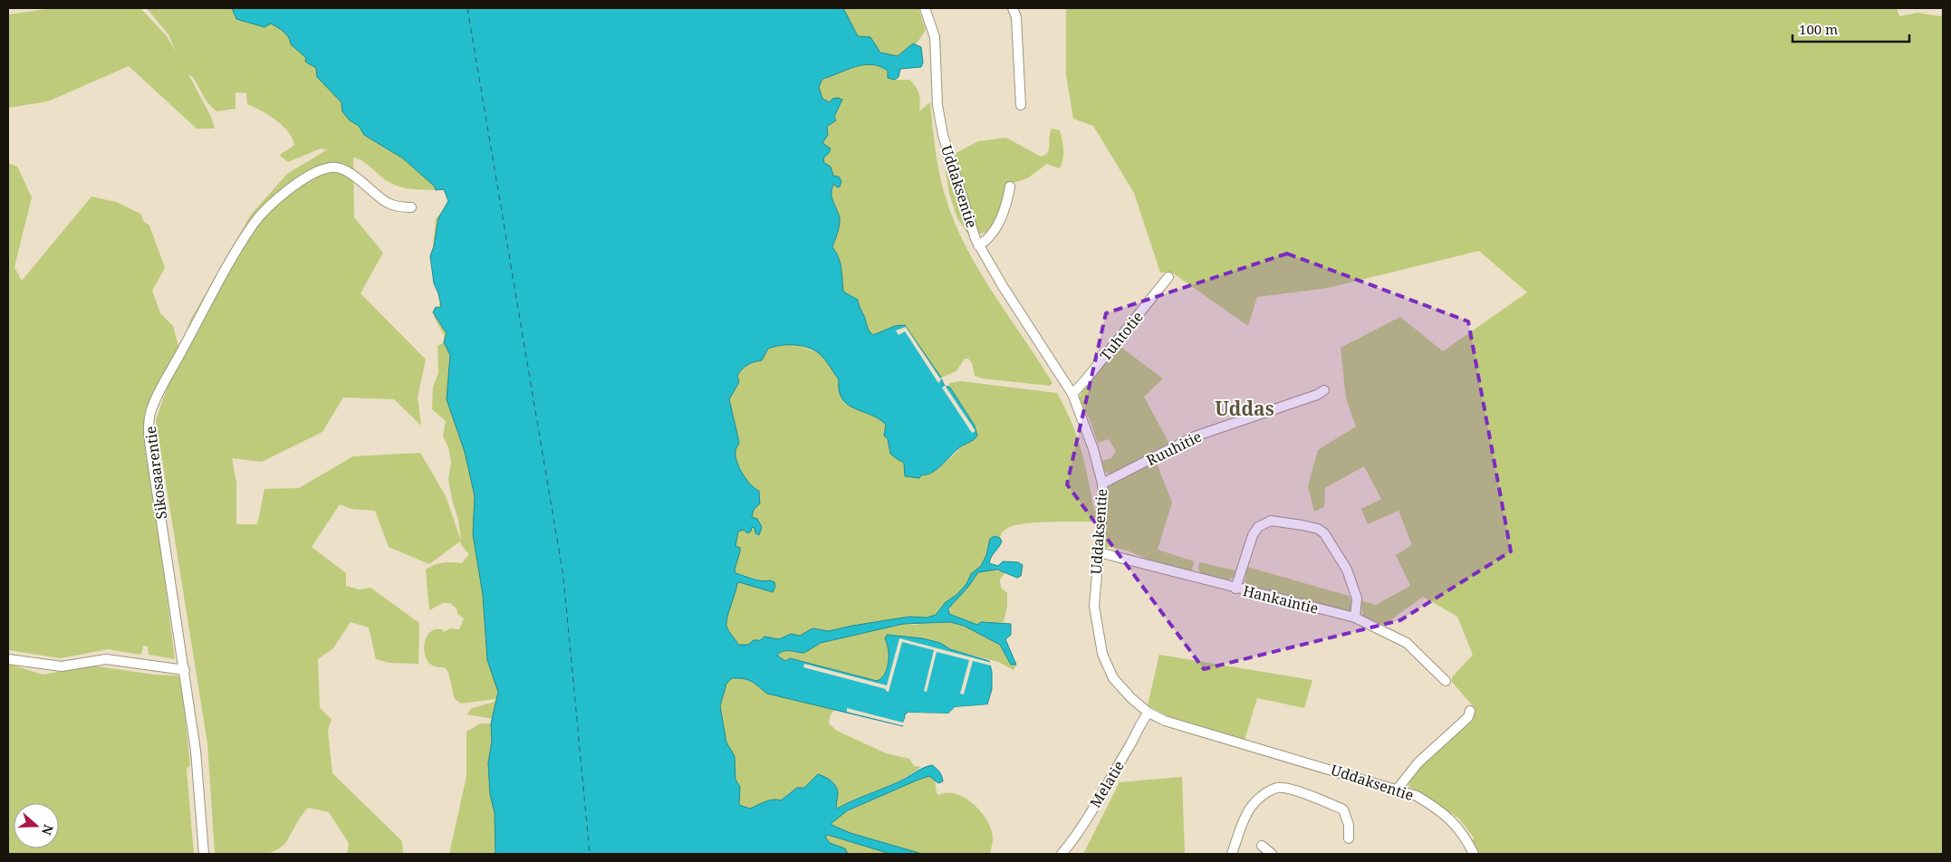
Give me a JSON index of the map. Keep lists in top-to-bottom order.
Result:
{
  "streets": {
    "street": [
      "Uddaksentie",
      "Tuhtotie",
      "Ruuhitie",
      "Sikosaarentie",
      "Hankaintie",
      "Melatie"
    ]
  },
  "crossings": [
    ["Uddaksentie", "Tuhtotie"],
    ["Uddaksentie", "Ruuhitie"],
    ["Uddaksentie", "Hankaintie"],
    ["Uddaksentie", "Melatie"]
  ],
  "districts": ["Uddas"],
  "scale_bar": "100 m",
  "north": "right"
}
